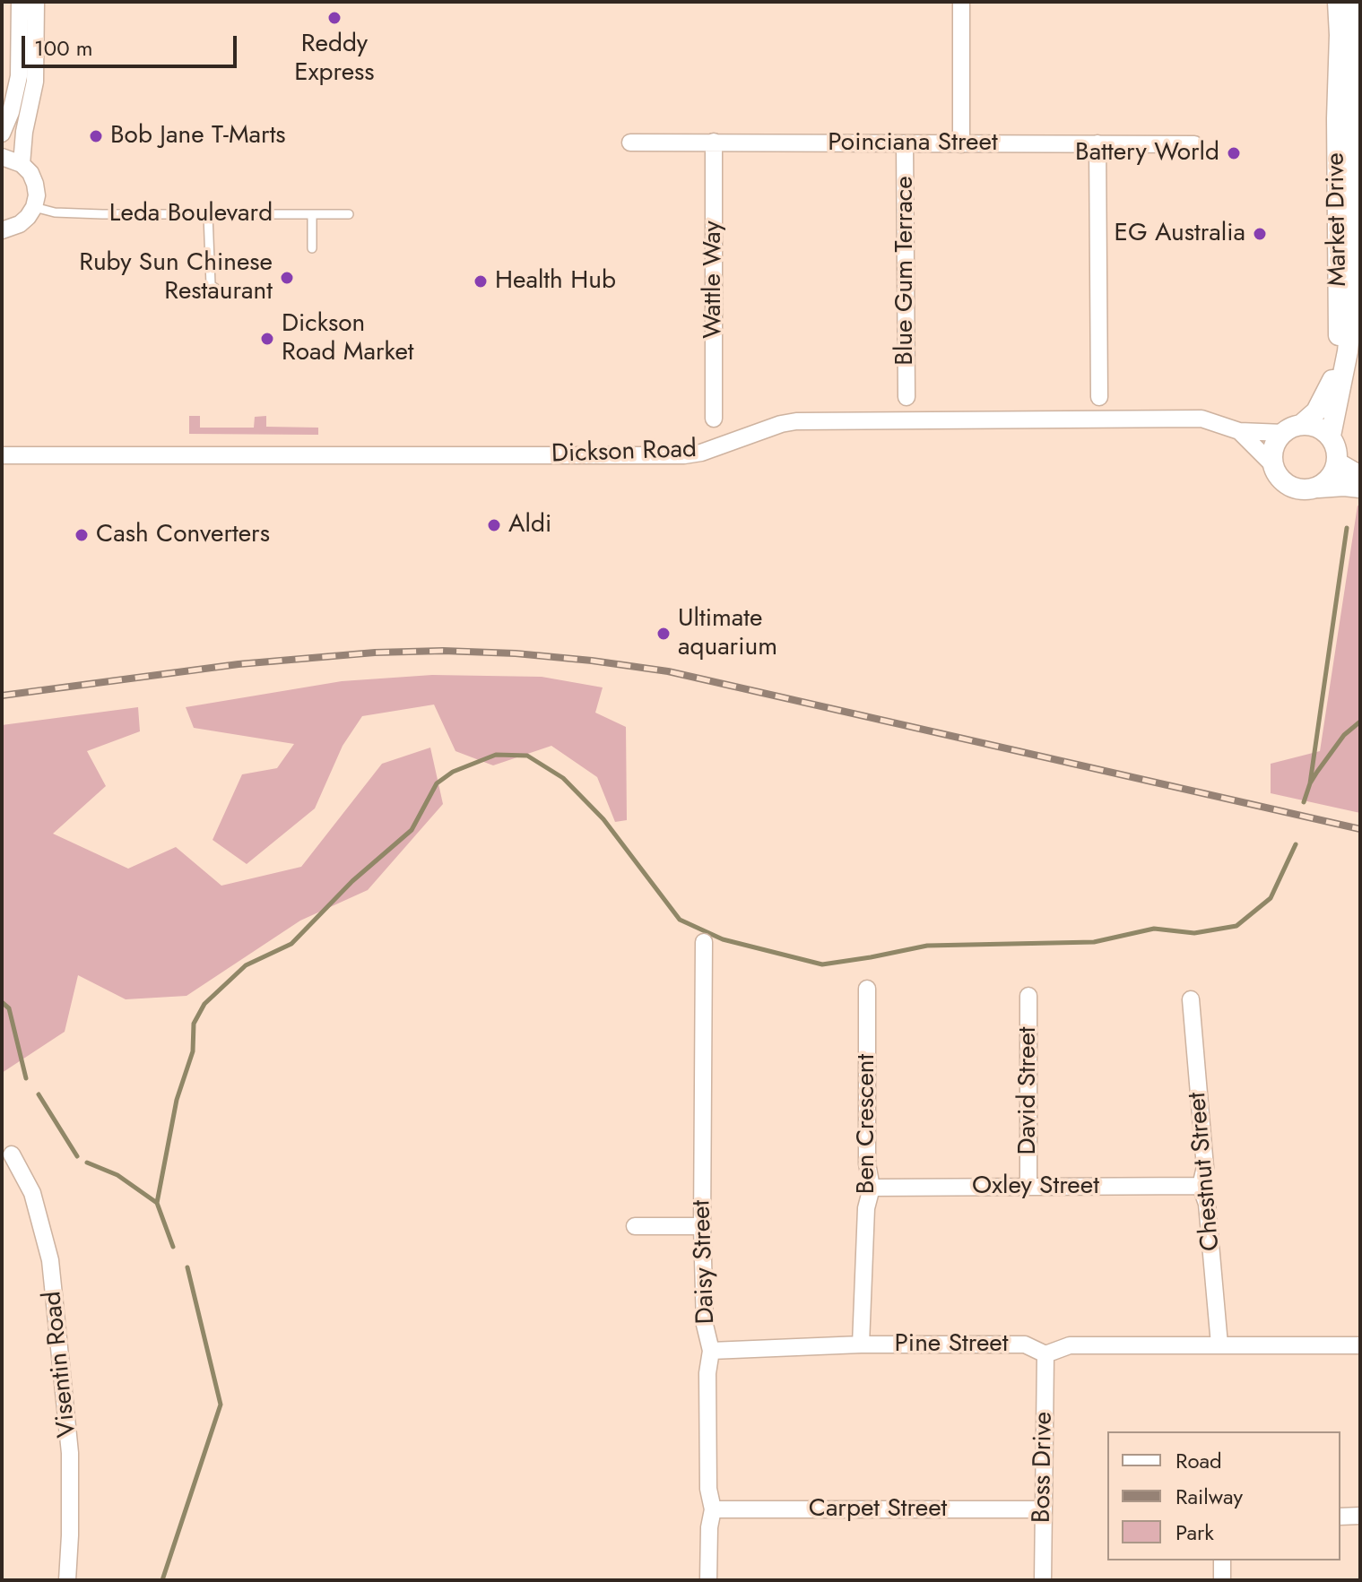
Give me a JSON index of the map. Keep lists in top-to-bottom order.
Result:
{
  "streets": {
    "street": [
      "Poinciana Street",
      "Market Drive",
      "Blue Gum Terrace",
      "Wattle Way",
      "Dickson Road",
      "David Street",
      "Ben Crescent",
      "Chestnut Street",
      "Oxley Street",
      "Daisy Street",
      "Pine Street",
      "Visentin Road",
      "Boss Drive",
      "Carpet Street"
    ],
    "lane": ["Leda Boulevard"]
  },
  "crossings": [
    ["Poinciana Street", "Blue Gum Terrace"],
    ["Poinciana Street", "Wattle Way"],
    ["Market Drive", "Dickson Road"],
    ["David Street", "Oxley Street"],
    ["Ben Crescent", "Oxley Street"],
    ["Ben Crescent", "Pine Street"],
    ["Chestnut Street", "Oxley Street"],
    ["Chestnut Street", "Pine Street"],
    ["Daisy Street", "Pine Street"],
    ["Daisy Street", "Carpet Street"],
    ["Pine Street", "Boss Drive"],
    ["Boss Drive", "Carpet Street"]
  ],
  "places": [
    "Reddy Express",
    "Bob Jane T-Marts",
    "Battery World",
    "EG Australia",
    "Ruby Sun Chinese Restaurant",
    "Health Hub",
    "Dickson Road Market",
    "Aldi",
    "Cash Converters",
    "Ultimate aquarium"
  ],
  "legend": ["Road", "Railway", "Park"],
  "scale_bar": "100 m"
}
